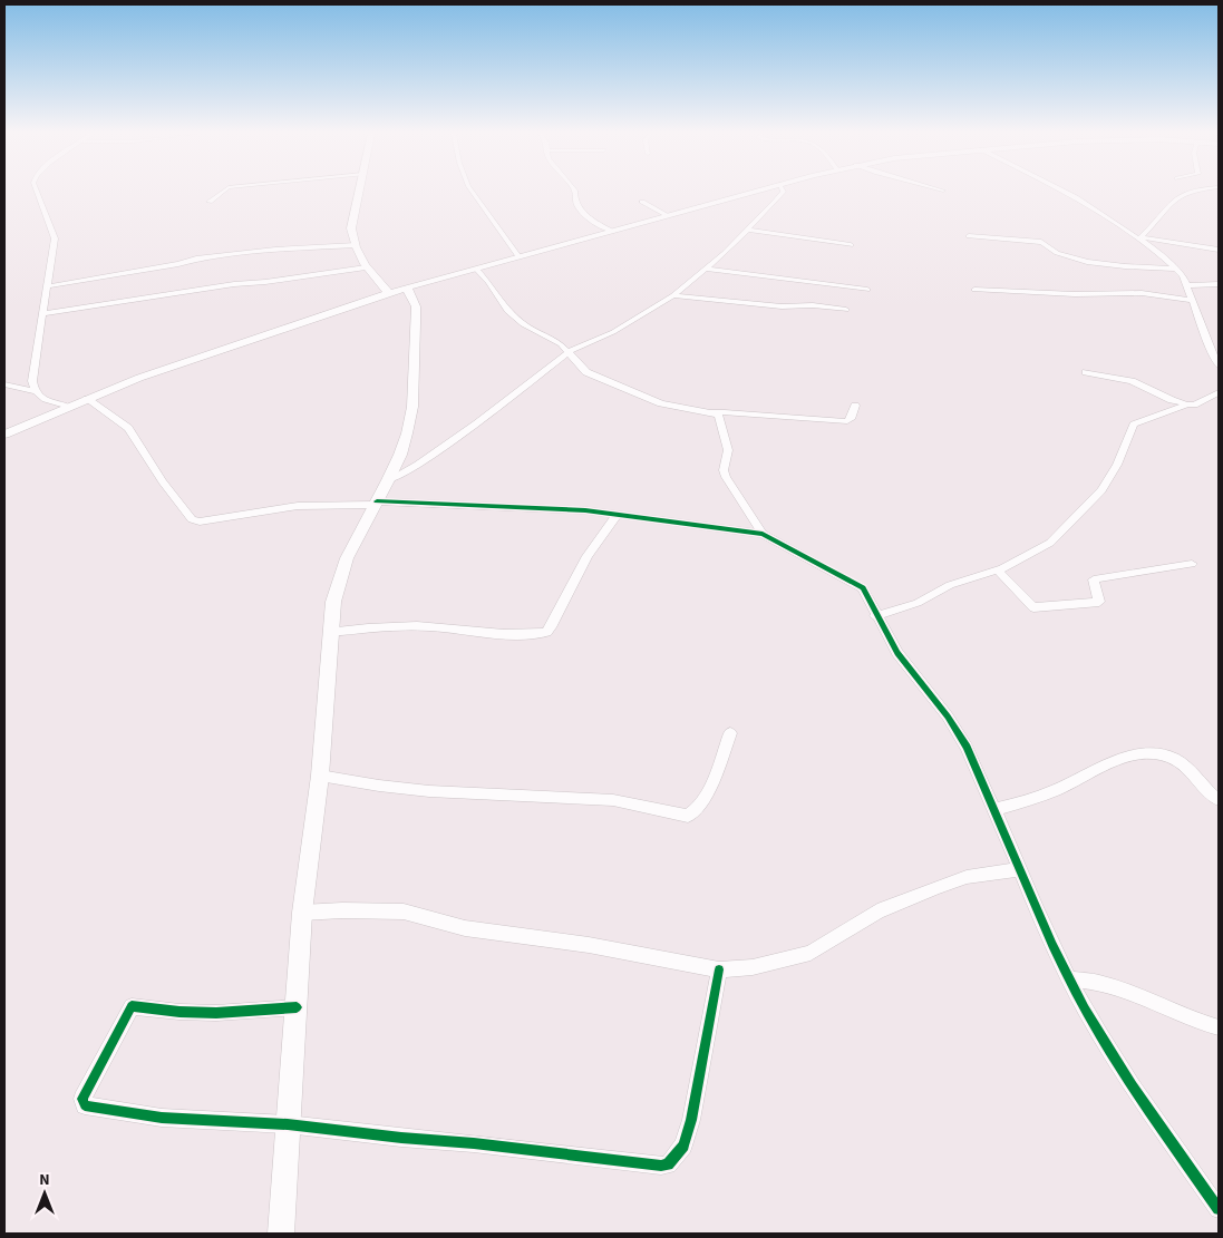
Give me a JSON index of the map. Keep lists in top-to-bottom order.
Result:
{
  "north": "top"
}
